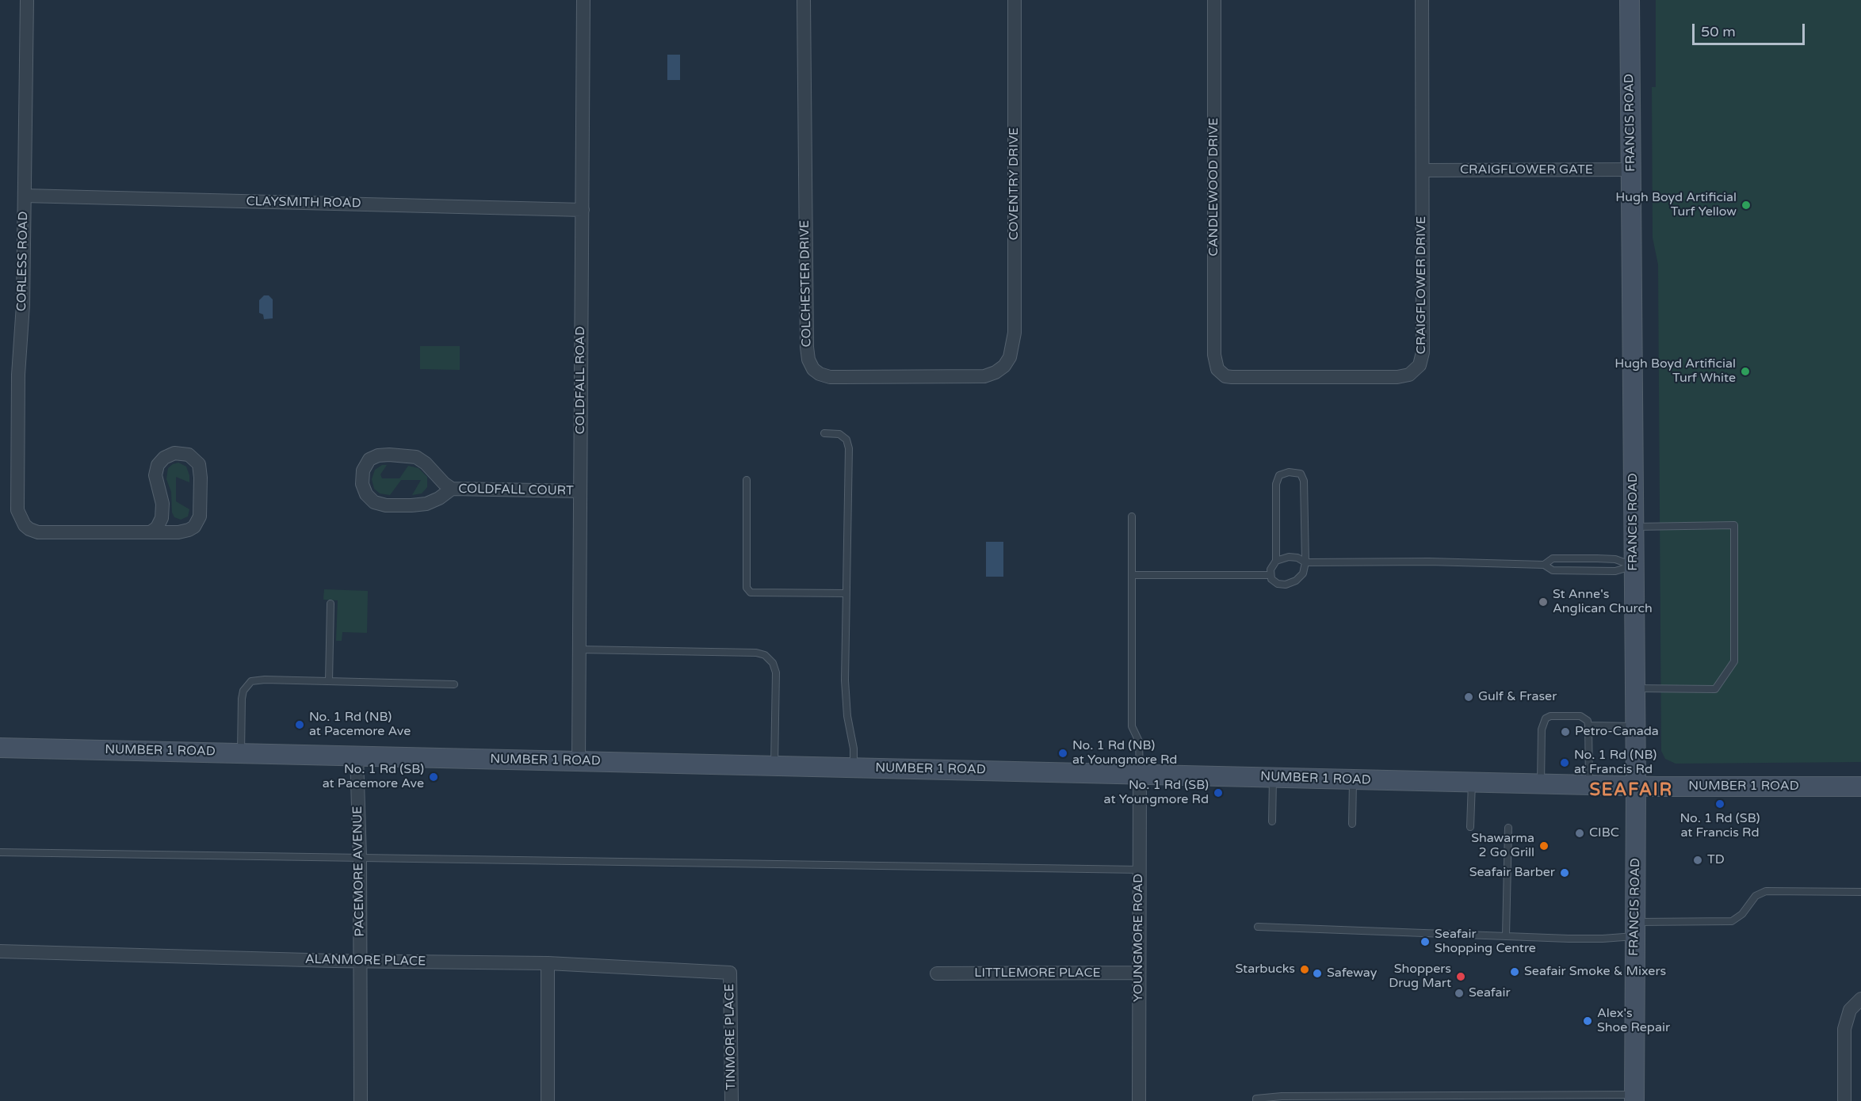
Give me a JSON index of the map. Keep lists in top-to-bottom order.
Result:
{
  "streets": {
    "main road": ["FRANCIS ROAD", "NUMBER 1 ROAD"],
    "street": [
      "CRAIGFLOWER GATE",
      "COVENTRY DRIVE",
      "CANDLEWOOD DRIVE",
      "CLAYSMITH ROAD",
      "CORLESS ROAD",
      "COLCHESTER DRIVE",
      "CRAIGFLOWER DRIVE",
      "COLDFALL ROAD",
      "COLDFALL COURT",
      "PACEMORE AVENUE",
      "YOUNGMORE ROAD",
      "ALANMORE PLACE",
      "LITTLEMORE PLACE",
      "TINMORE PLACE"
    ]
  },
  "crossings": [
    ["FRANCIS ROAD", "CRAIGFLOWER GATE"],
    ["FRANCIS ROAD", "NUMBER 1 ROAD"],
    ["CRAIGFLOWER GATE", "CRAIGFLOWER DRIVE"],
    ["COVENTRY DRIVE", "COLCHESTER DRIVE"],
    ["CANDLEWOOD DRIVE", "CRAIGFLOWER DRIVE"],
    ["CLAYSMITH ROAD", "CORLESS ROAD"],
    ["CLAYSMITH ROAD", "COLDFALL ROAD"],
    ["COLDFALL ROAD", "COLDFALL COURT"],
    ["COLDFALL ROAD", "NUMBER 1 ROAD"],
    ["NUMBER 1 ROAD", "PACEMORE AVENUE"],
    ["NUMBER 1 ROAD", "YOUNGMORE ROAD"],
    ["PACEMORE AVENUE", "ALANMORE PLACE"],
    ["YOUNGMORE ROAD", "LITTLEMORE PLACE"],
    ["ALANMORE PLACE", "TINMORE PLACE"]
  ],
  "districts": ["SEAFAIR"],
  "places": [
    "Hugh Boyd Artificial Turf Yellow",
    "Hugh Boyd Artificial Turf White",
    "St Anne's Anglican Church",
    "Gulf & Fraser",
    "No. 1 Rd (NB) at Pacemore Ave",
    "Petro-Canada",
    "No. 1 Rd (NB) at Youngmore Rd",
    "No. 1 Rd (NB) at Francis Rd",
    "No. 1 Rd (SB) at Pacemore Ave",
    "No. 1 Rd (SB) at Youngmore Rd",
    "No. 1 Rd (SB) at Francis Rd",
    "CIBC",
    "Shawarma 2 Go Grill",
    "TD",
    "Seafair Barber",
    "Seafair Shopping Centre",
    "Starbucks",
    "Seafair Smoke & Mixers",
    "Safeway",
    "Shoppers Drug Mart",
    "Seafair",
    "Alex's Shoe Repair"
  ],
  "scale_bar": "50 m"
}
